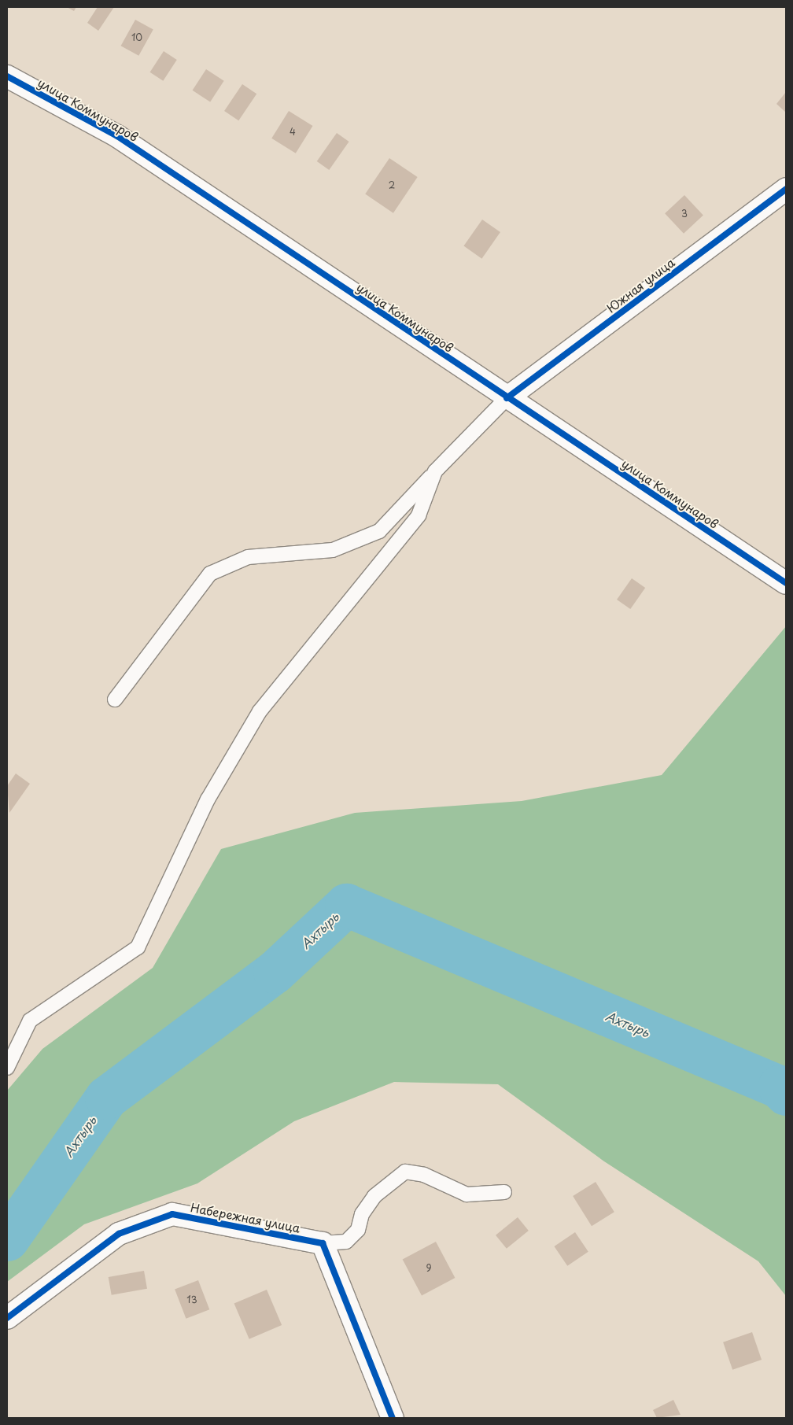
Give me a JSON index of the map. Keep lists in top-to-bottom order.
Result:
{
  "streets": {
    "street": ["улица Коммунаров", "Южная улица", "Набережная улица"]
  },
  "crossings": [
    ["улица Коммунаров", "Южная улица"]
  ],
  "water": ["Ахтырь"],
  "house_numbers": [
    "10",
    "4",
    "2",
    "3",
    "9",
    "13"
  ]
}
